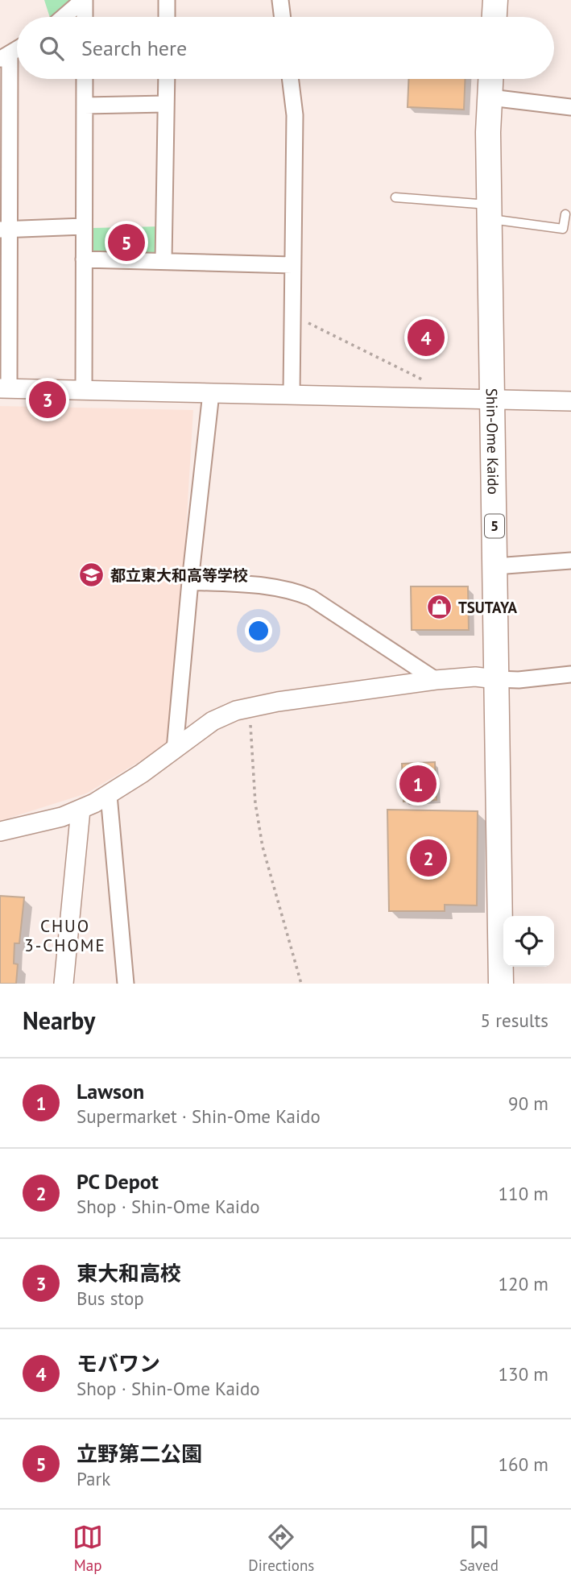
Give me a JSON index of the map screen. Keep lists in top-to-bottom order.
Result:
{
  "streets": {
    "main road": ["Shin-Ome Kaido", "5"]
  },
  "districts": ["CHUO 3-CHOME"],
  "places": {
    "school or university": ["都立東大和高等学校"],
    "shop": ["TSUTAYA"]
  },
  "page": {
    "search": "Search here",
    "pins": [
      "5",
      "4",
      "3",
      "1",
      "2"
    ],
    "heading": ["Nearby", "5 results"],
    "list": [
      {
        "mark": "1",
        "name": "Lawson",
        "note": "Supermarket · Shin-Ome Kaido",
        "value": "90 m"
      },
      {
        "mark": "2",
        "name": "PC Depot",
        "note": "Shop · Shin-Ome Kaido",
        "value": "110 m"
      },
      {
        "mark": "3",
        "name": "東大和高校",
        "note": "Bus stop",
        "value": "120 m"
      },
      {
        "mark": "4",
        "name": "モバワン",
        "note": "Shop · Shin-Ome Kaido",
        "value": "130 m"
      },
      {
        "mark": "5",
        "name": "立野第二公園",
        "note": "Park",
        "value": "160 m"
      }
    ],
    "nav": ["Map", "Directions", "Saved"]
  }
}
